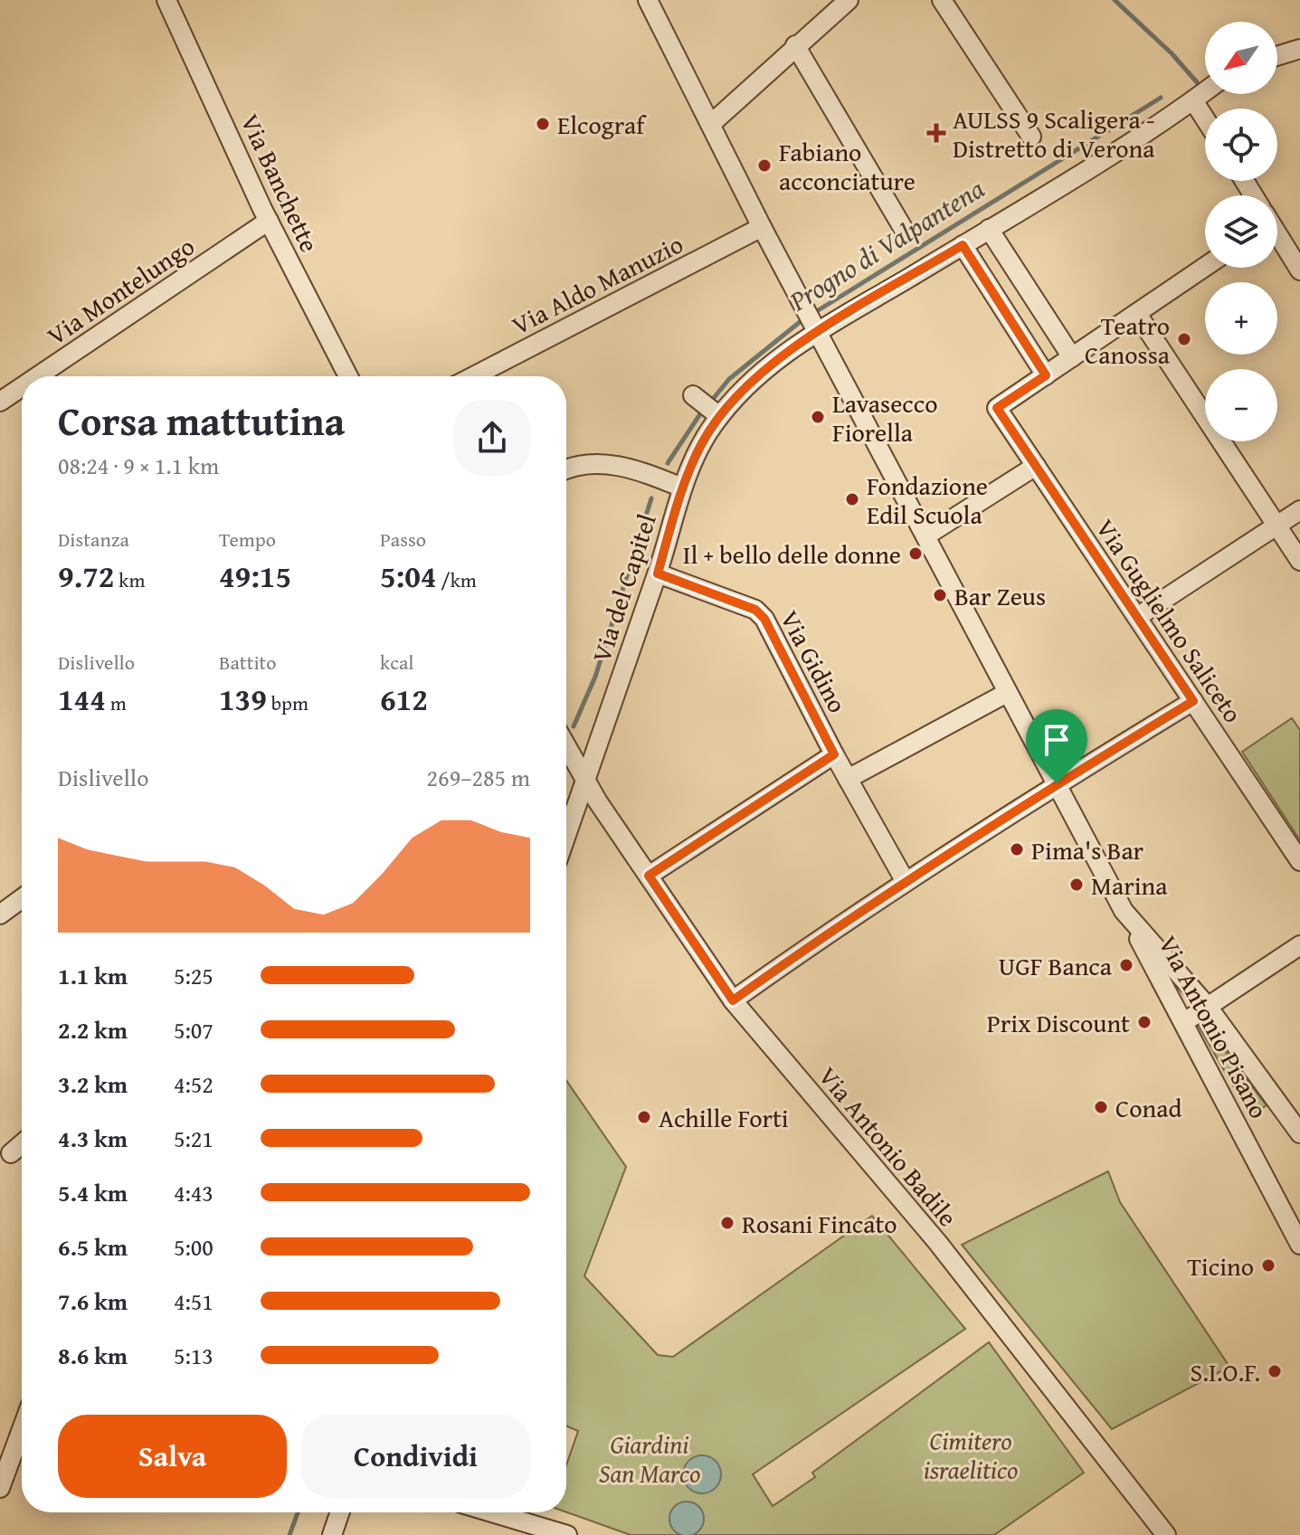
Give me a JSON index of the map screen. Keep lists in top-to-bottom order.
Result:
{
  "streets": {
    "street": [
      "Via Banchette",
      "Via Aldo Manuzio",
      "Via Montelungo",
      "Via del Capitel",
      "Via Guglielmo Saliceto",
      "Via Gidino",
      "Via Antonio Pisano",
      "Via Antonio Badile"
    ]
  },
  "crossings": [
    ["Via Banchette", "Via Montelungo"],
    ["Via del Capitel", "Via Gidino"],
    ["Via del Capitel", "Via Antonio Badile"]
  ],
  "water": ["Progno di Valpantena"],
  "parks": ["Cimitero israelitico", "Giardini San Marco"],
  "places": {
    "other": [
      "Elcograf",
      "Fabiano acconciature",
      "Teatro Canossa",
      "Lavasecco Fiorella",
      "Fondazione Edil Scuola",
      "Il + bello delle donne",
      "Bar Zeus",
      "Pima's Bar",
      "Marina",
      "UGF Banca",
      "Prix Discount",
      "Conad",
      "Achille Forti",
      "Rosani Fincato",
      "Ticino",
      "S.I.O.F."
    ],
    "health": ["AULSS 9 Scaligera - Distretto di Verona"]
  },
  "north": "bottom left",
  "page": {
    "map_buttons": ["+", "−"],
    "heading": ["Corsa mattutina", "08:24 · 9 × 1.1 km"],
    "stats": [
      ["Distanza", "9.72 km"],
      ["Tempo", "49:15"],
      ["Passo", "5:04 /km"],
      ["Dislivello", "144 m"],
      ["Battito", "139 bpm"],
      ["kcal", "612"]
    ],
    "chart": ["Dislivello", "269–285 m"],
    "list": [
      {
        "name": "1.1 km",
        "note": "5:25"
      },
      {
        "name": "2.2 km",
        "note": "5:07"
      },
      {
        "name": "3.2 km",
        "note": "4:52"
      },
      {
        "name": "4.3 km",
        "note": "5:21"
      },
      {
        "name": "5.4 km",
        "note": "4:43"
      },
      {
        "name": "6.5 km",
        "note": "5:00"
      },
      {
        "name": "7.6 km",
        "note": "4:51"
      },
      {
        "name": "8.6 km",
        "note": "5:13"
      }
    ],
    "buttons": ["Salva", "Condividi"]
  }
}
